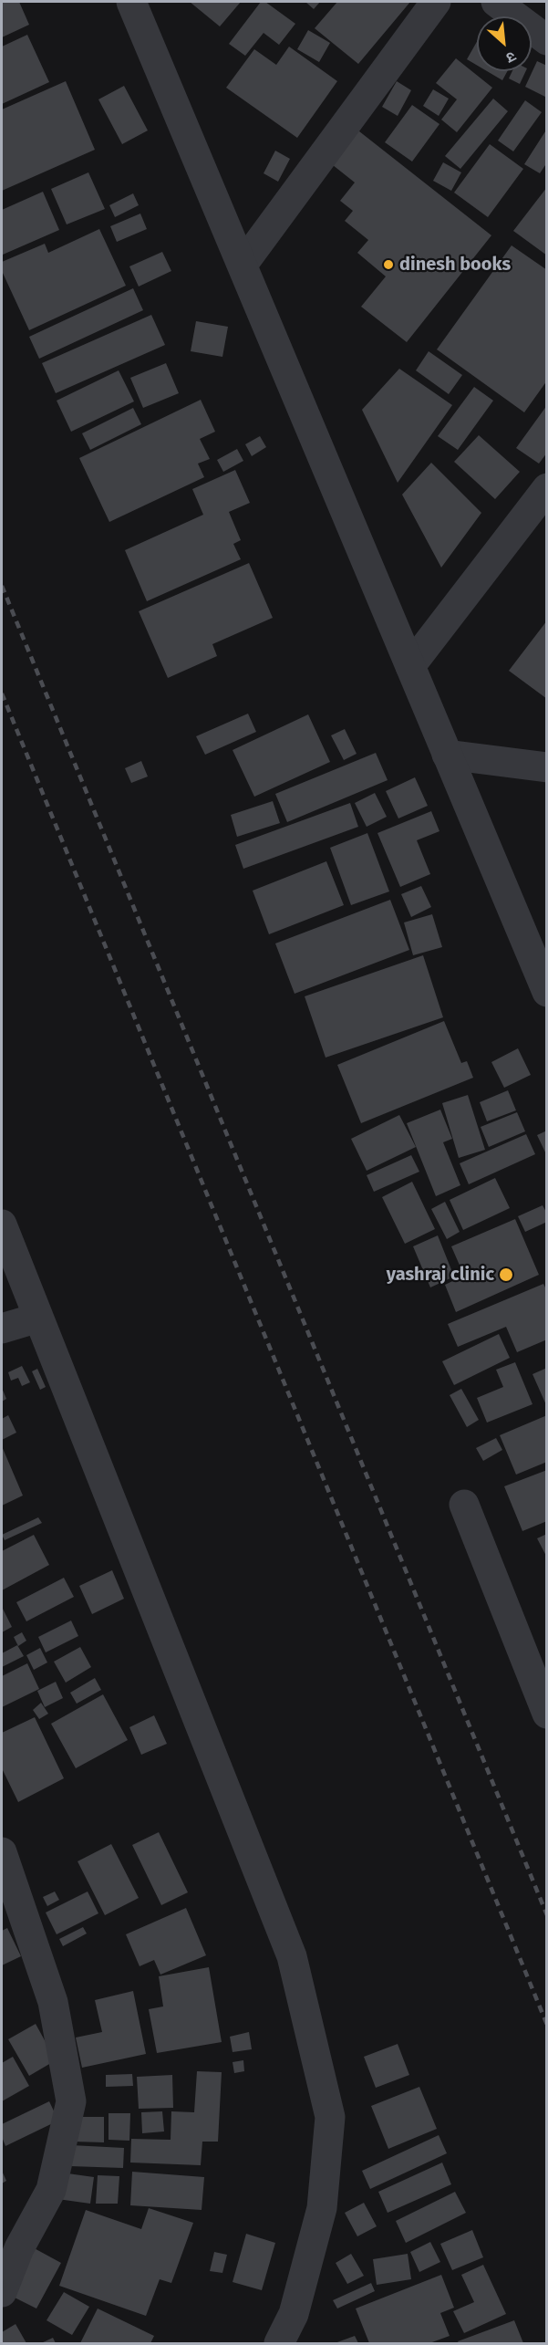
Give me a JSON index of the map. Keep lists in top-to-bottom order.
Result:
{
  "places": ["dinesh books", "yashraj clinic"],
  "north": "bottom right"
}
